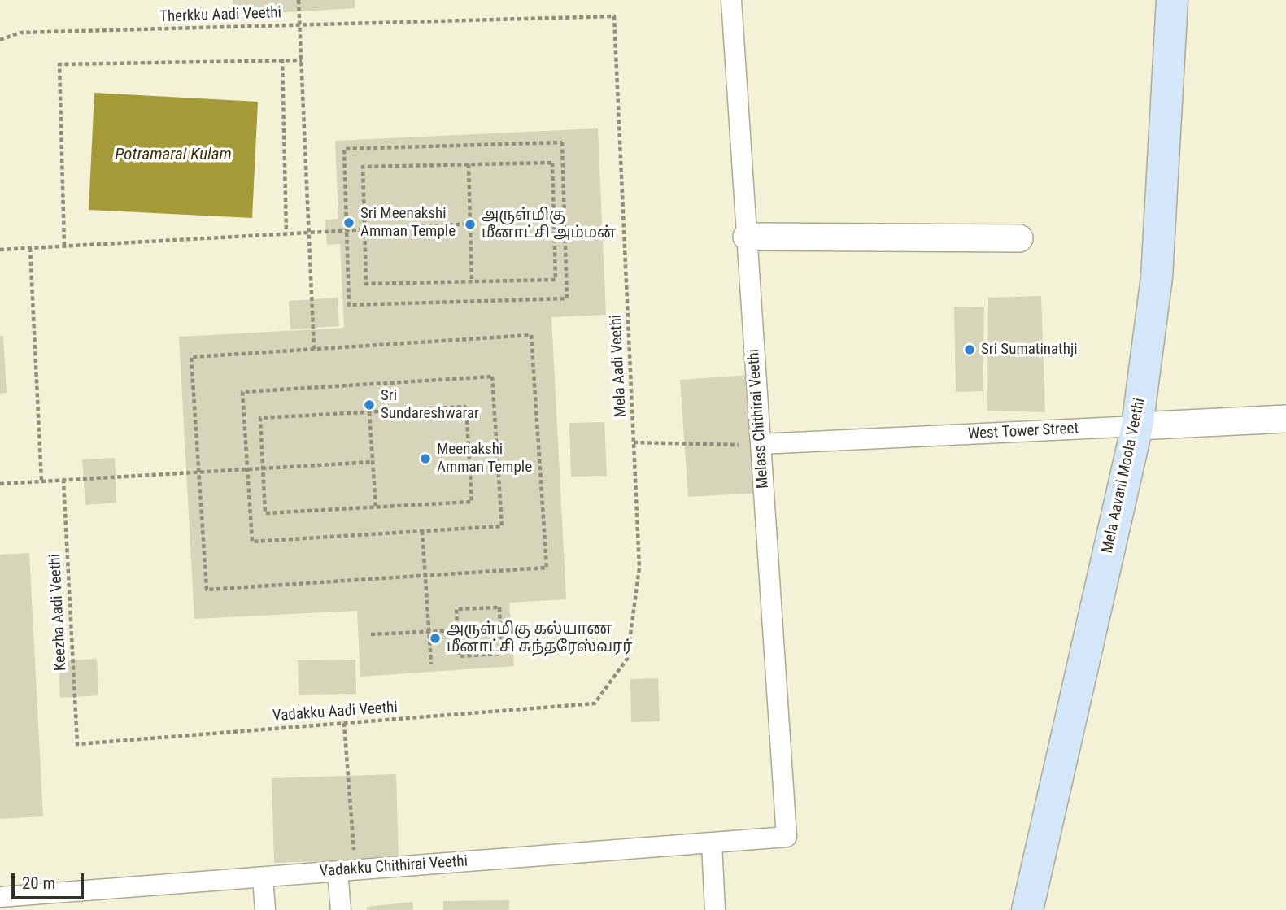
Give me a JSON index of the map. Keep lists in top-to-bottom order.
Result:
{
  "streets": {
    "main road": ["Mela Aavani Moola Veethi"],
    "street": ["Melass Chithirai Veethi", "West Tower Street", "Vadakku Chithirai Veethi"],
    "path": [
      "Therkku Aadi Veethi",
      "Mela Aadi Veethi",
      "Keezha Aadi Veethi",
      "Vadakku Aadi Veethi"
    ]
  },
  "crossings": [
    ["Therkku Aadi Veethi", "Mela Aadi Veethi"],
    ["Mela Aadi Veethi", "Vadakku Aadi Veethi"],
    ["Melass Chithirai Veethi", "West Tower Street"],
    ["Melass Chithirai Veethi", "Vadakku Chithirai Veethi"],
    ["West Tower Street", "Mela Aavani Moola Veethi"],
    ["Keezha Aadi Veethi", "Vadakku Aadi Veethi"]
  ],
  "water": ["Potramarai Kulam"],
  "places": [
    "Sri Meenakshi Amman Temple",
    "அருள்மிகு மீனாட்சி அம்மன்",
    "Sri Sumatinathji",
    "Sri Sundareshwarar",
    "Meenakshi Amman Temple",
    "அருள்மிகு கல்யாண மீனாட்சி சுந்தரேஸ்வரர்"
  ],
  "scale_bar": "20 m"
}
